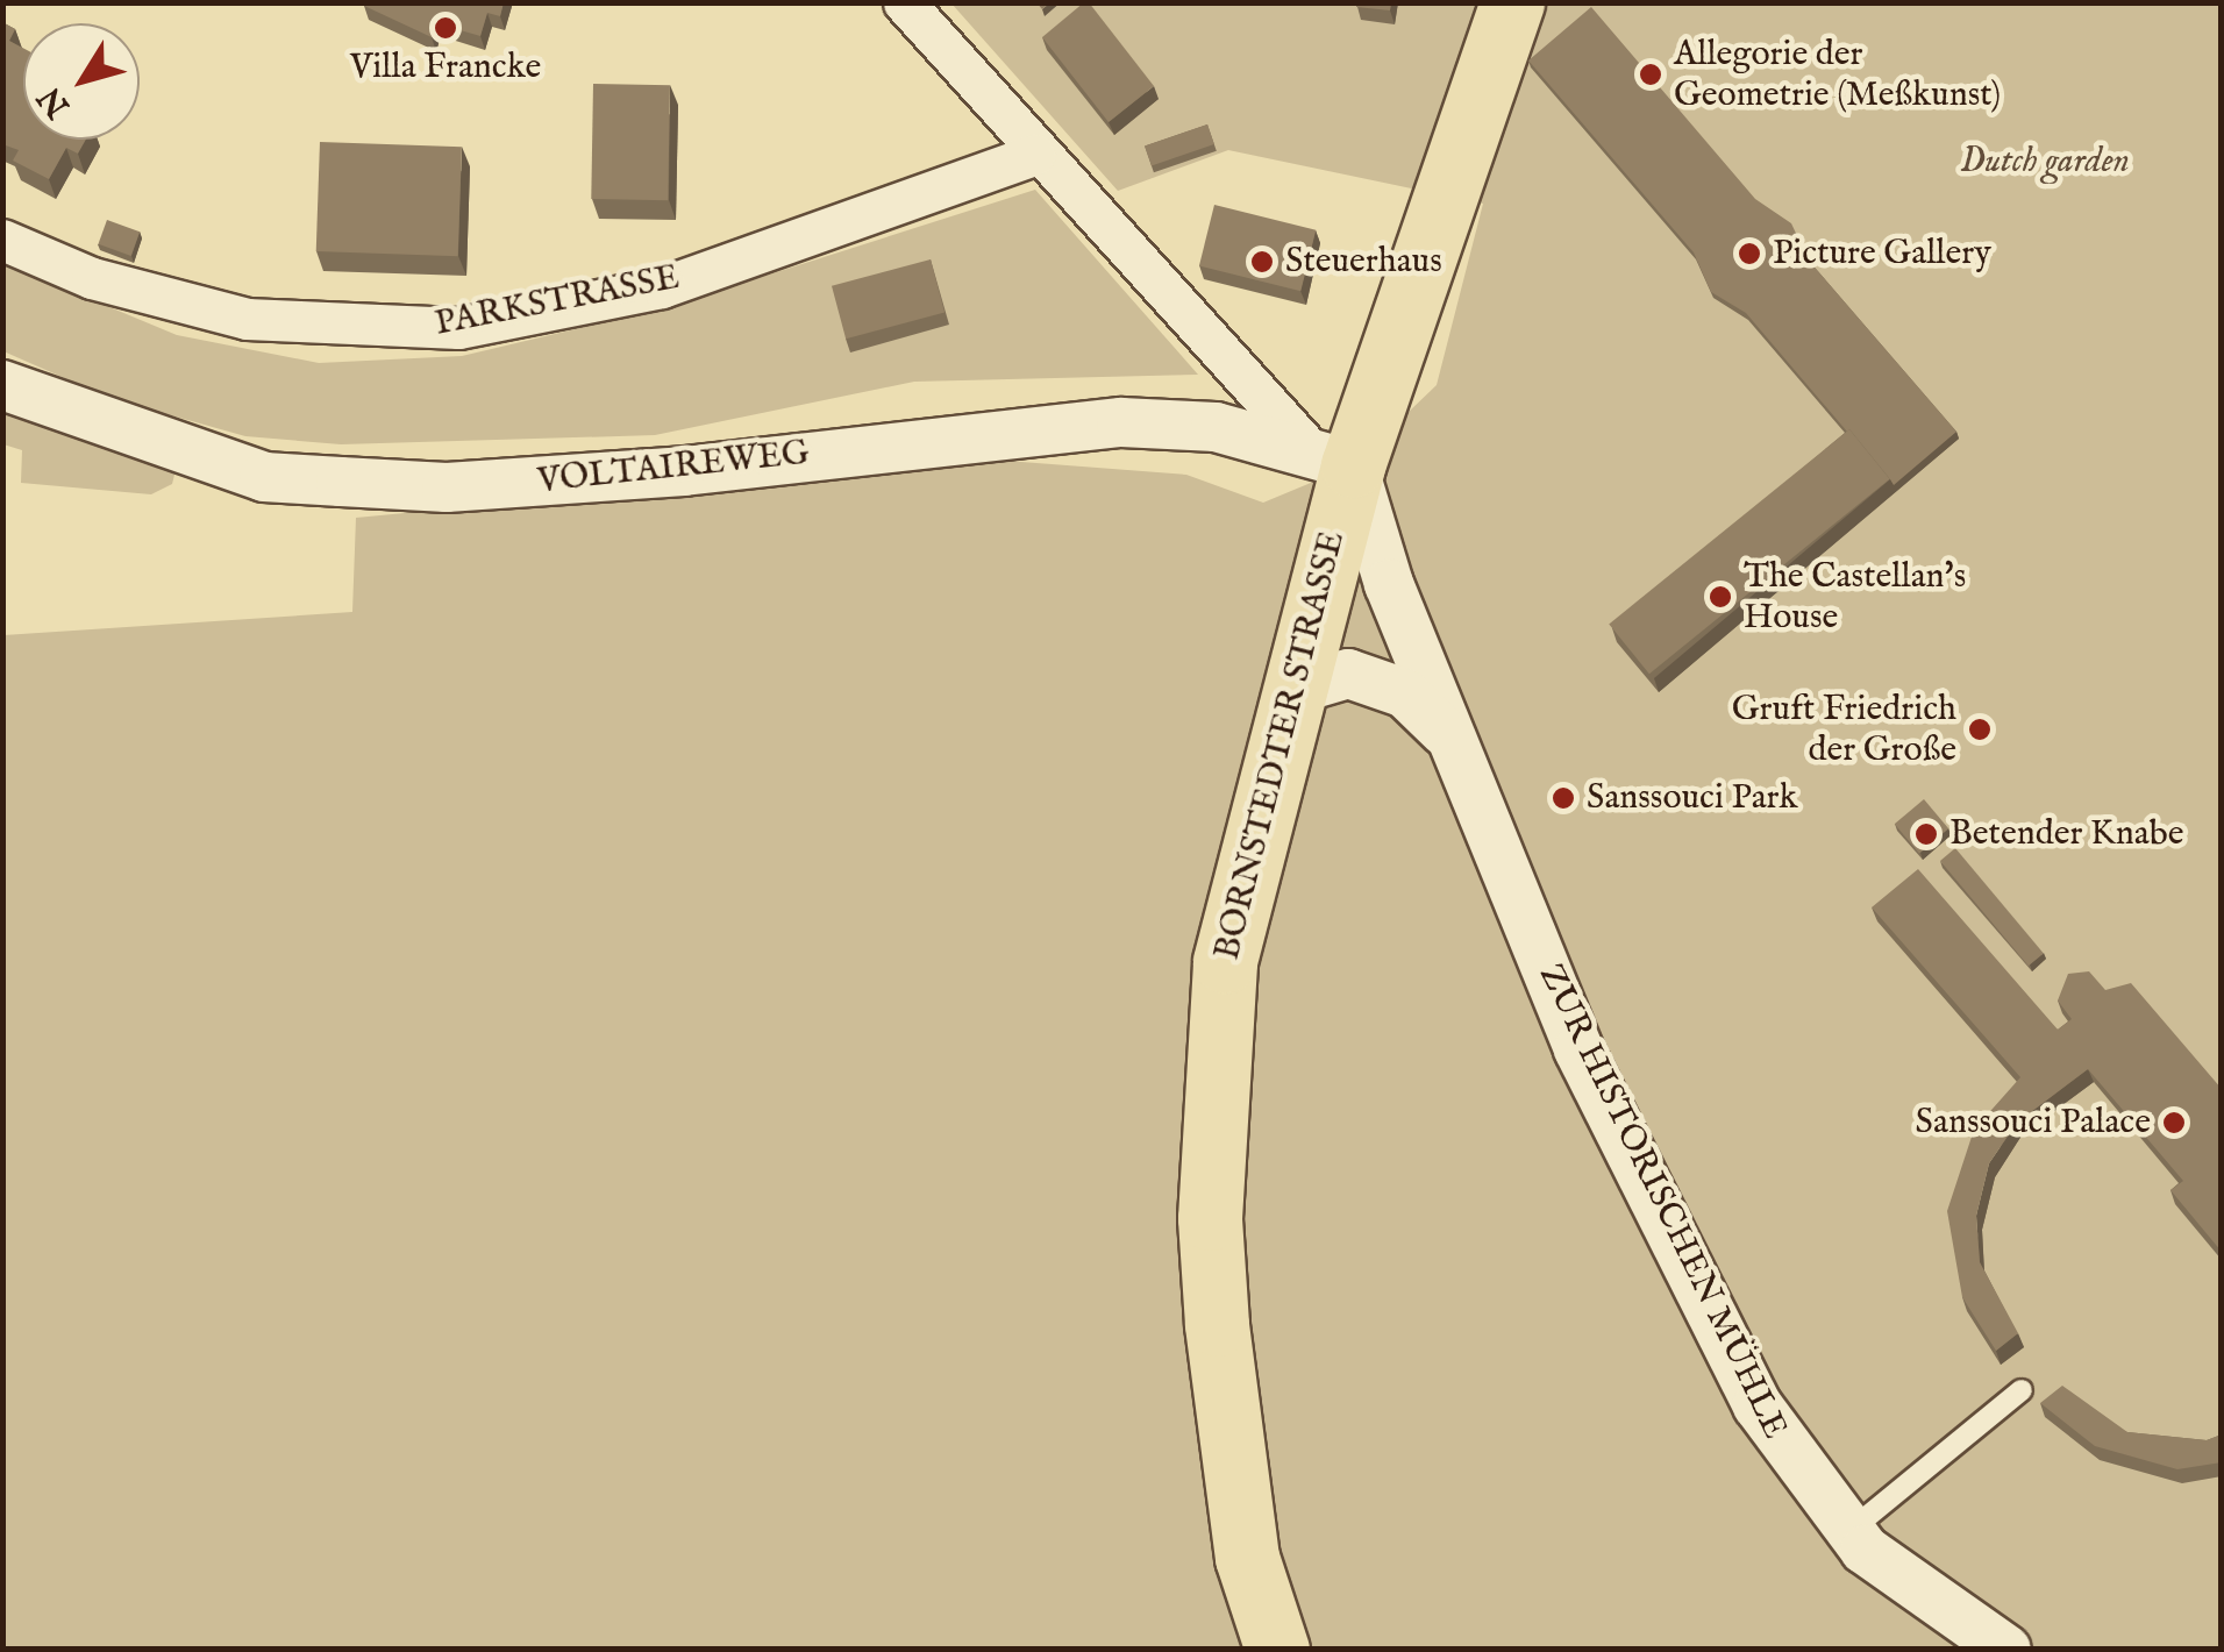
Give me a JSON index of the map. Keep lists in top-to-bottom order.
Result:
{
  "streets": {
    "main road": ["BORNSTEDTER STRASSE"],
    "street": ["PARKSTRASSE", "VOLTAIREWEG", "ZUR HISTORISCHEN MÜHLE"]
  },
  "crossings": [
    ["VOLTAIREWEG", "BORNSTEDTER STRASSE"],
    ["VOLTAIREWEG", "ZUR HISTORISCHEN MÜHLE"],
    ["BORNSTEDTER STRASSE", "ZUR HISTORISCHEN MÜHLE"]
  ],
  "parks": ["Dutch garden"],
  "places": [
    "Villa Francke",
    "Allegorie der Geometrie (Meßkunst)",
    "Picture Gallery",
    "Steuerhaus",
    "The Castellan's House",
    "Gruft Friedrich der Große",
    "Sanssouci Park",
    "Betender Knabe",
    "Sanssouci Palace"
  ],
  "north": "bottom left"
}
